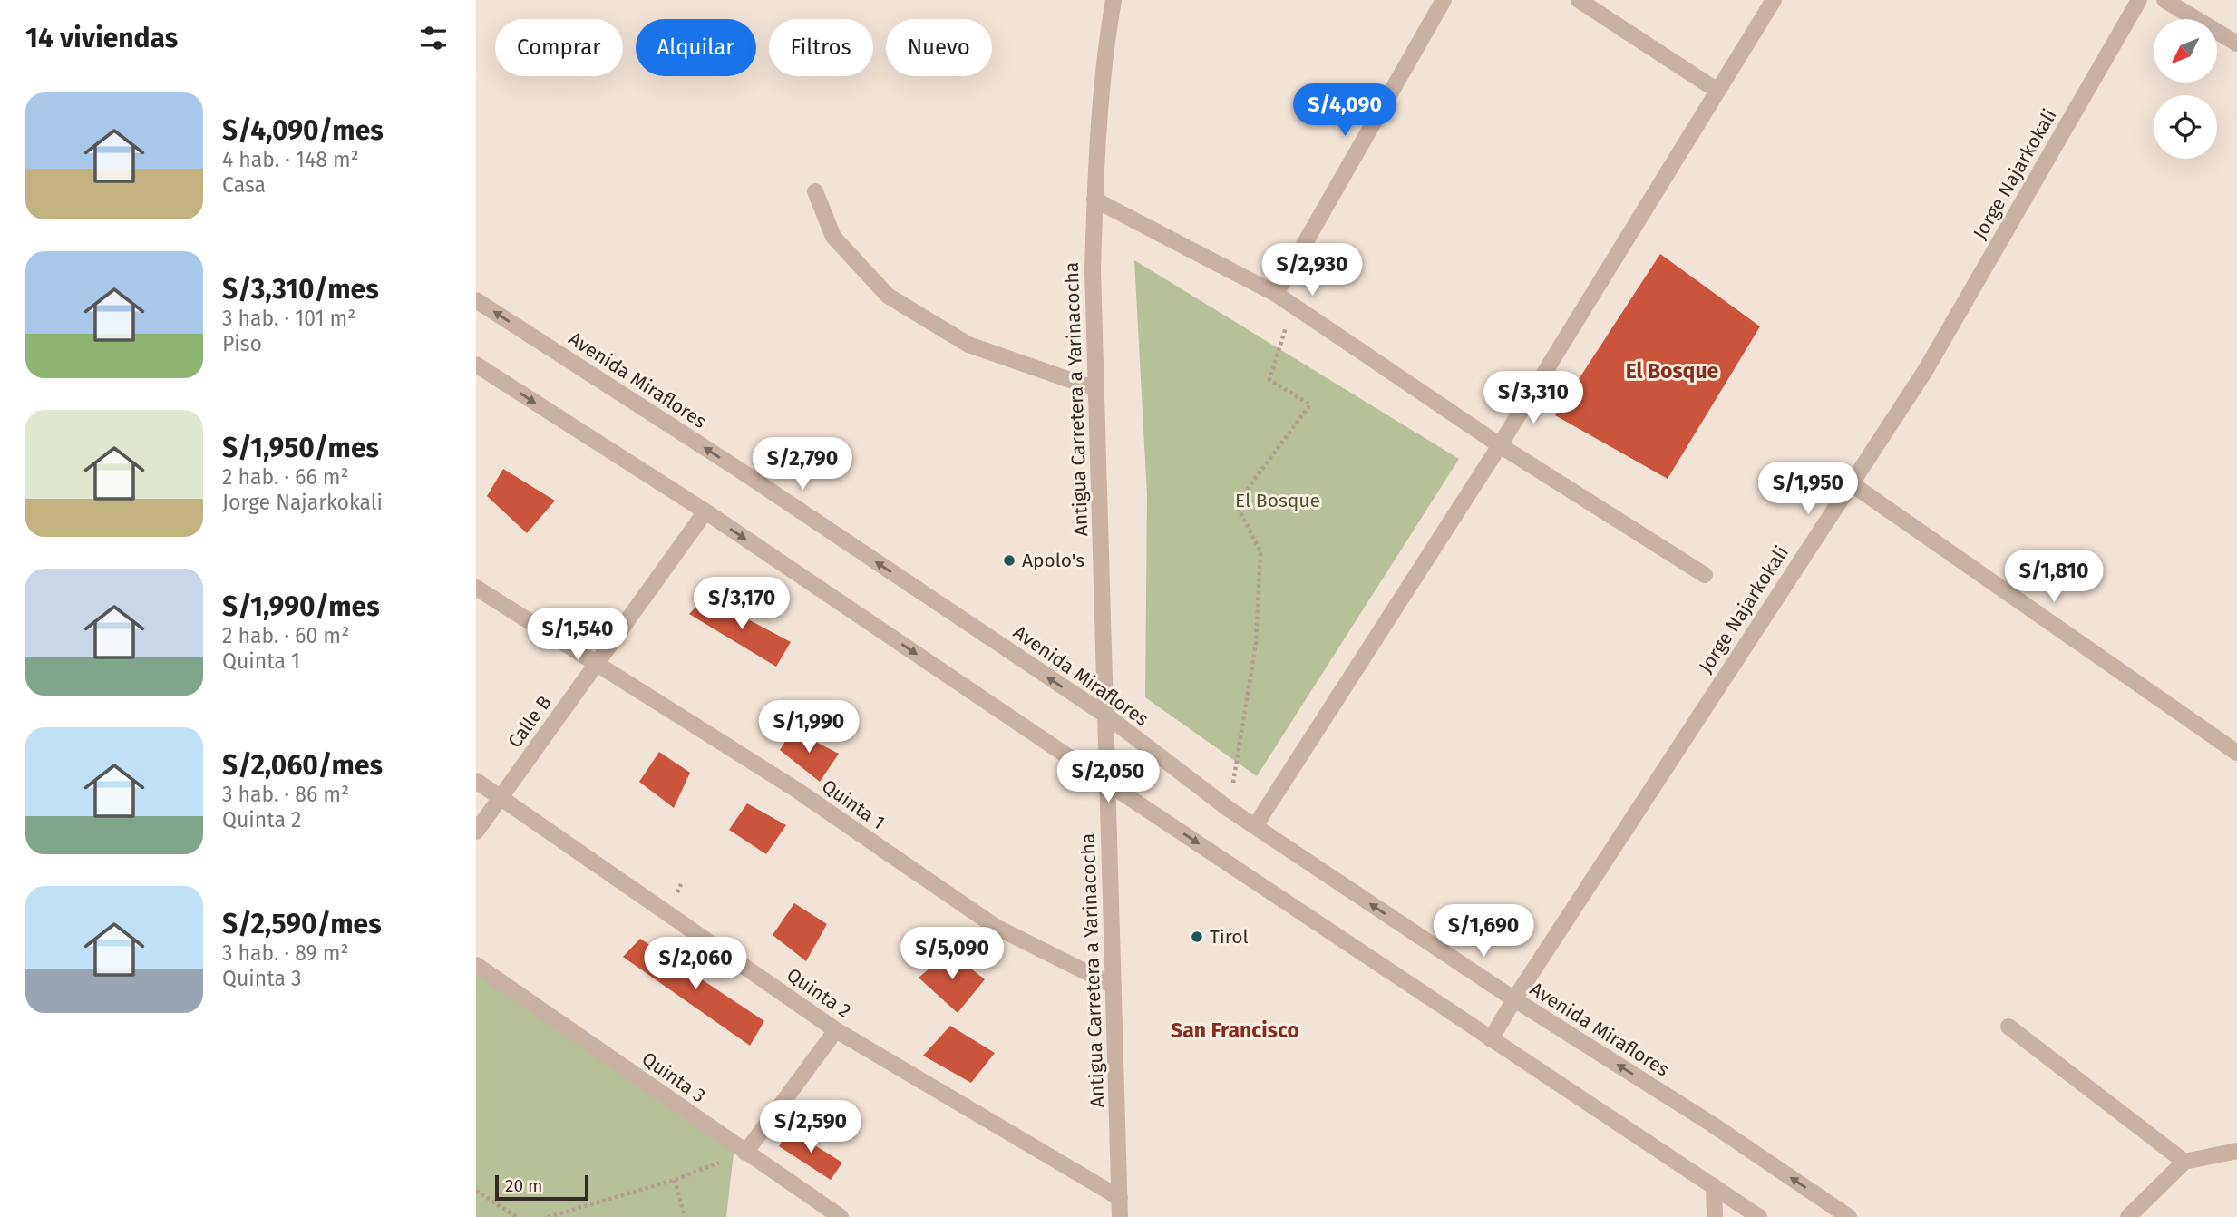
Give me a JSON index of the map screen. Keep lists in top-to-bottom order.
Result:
{
  "streets": {
    "street": [
      "Jorge Najarkokali",
      "Avenida Miraflores",
      "Antigua Carretera a Yarinacocha",
      "Calle B",
      "Quinta 1",
      "Quinta 2",
      "Quinta 3"
    ]
  },
  "crossings": [
    ["Jorge Najarkokali", "Avenida Miraflores"],
    ["Avenida Miraflores", "Antigua Carretera a Yarinacocha"],
    ["Antigua Carretera a Yarinacocha", "Quinta 1"],
    ["Antigua Carretera a Yarinacocha", "Quinta 2"],
    ["Calle B", "Quinta 1"],
    ["Calle B", "Quinta 2"]
  ],
  "districts": ["El Bosque", "San Francisco"],
  "parks": ["El Bosque"],
  "places": ["Apolo's", "Tirol"],
  "scale_bar": "20 m",
  "north": "bottom left",
  "page": {
    "heading": "14 viviendas",
    "chip": [
      "Comprar",
      "Alquilar",
      "Filtros",
      "Nuevo"
    ],
    "list": [
      {
        "name": "S/4,090/mes",
        "note": "4 hab. · 148 m² · Casa"
      },
      {
        "name": "S/3,310/mes",
        "note": "3 hab. · 101 m² · Piso"
      },
      {
        "name": "S/1,950/mes",
        "note": "2 hab. · 66 m² · Jorge Najarkokali"
      },
      {
        "name": "S/1,990/mes",
        "note": "2 hab. · 60 m² · Quinta 1"
      },
      {
        "name": "S/2,060/mes",
        "note": "3 hab. · 86 m² · Quinta 2"
      },
      {
        "name": "S/2,590/mes",
        "note": "3 hab. · 89 m² · Quinta 3"
      }
    ],
    "price": [
      "S/4,090",
      "S/2,930",
      "S/3,310",
      "S/2,790",
      "S/1,950",
      "S/1,810",
      "S/3,170",
      "S/1,540",
      "S/1,990",
      "S/2,050",
      "S/1,690",
      "S/5,090",
      "S/2,060",
      "S/2,590"
    ],
    "scale": "20 m"
  }
}
